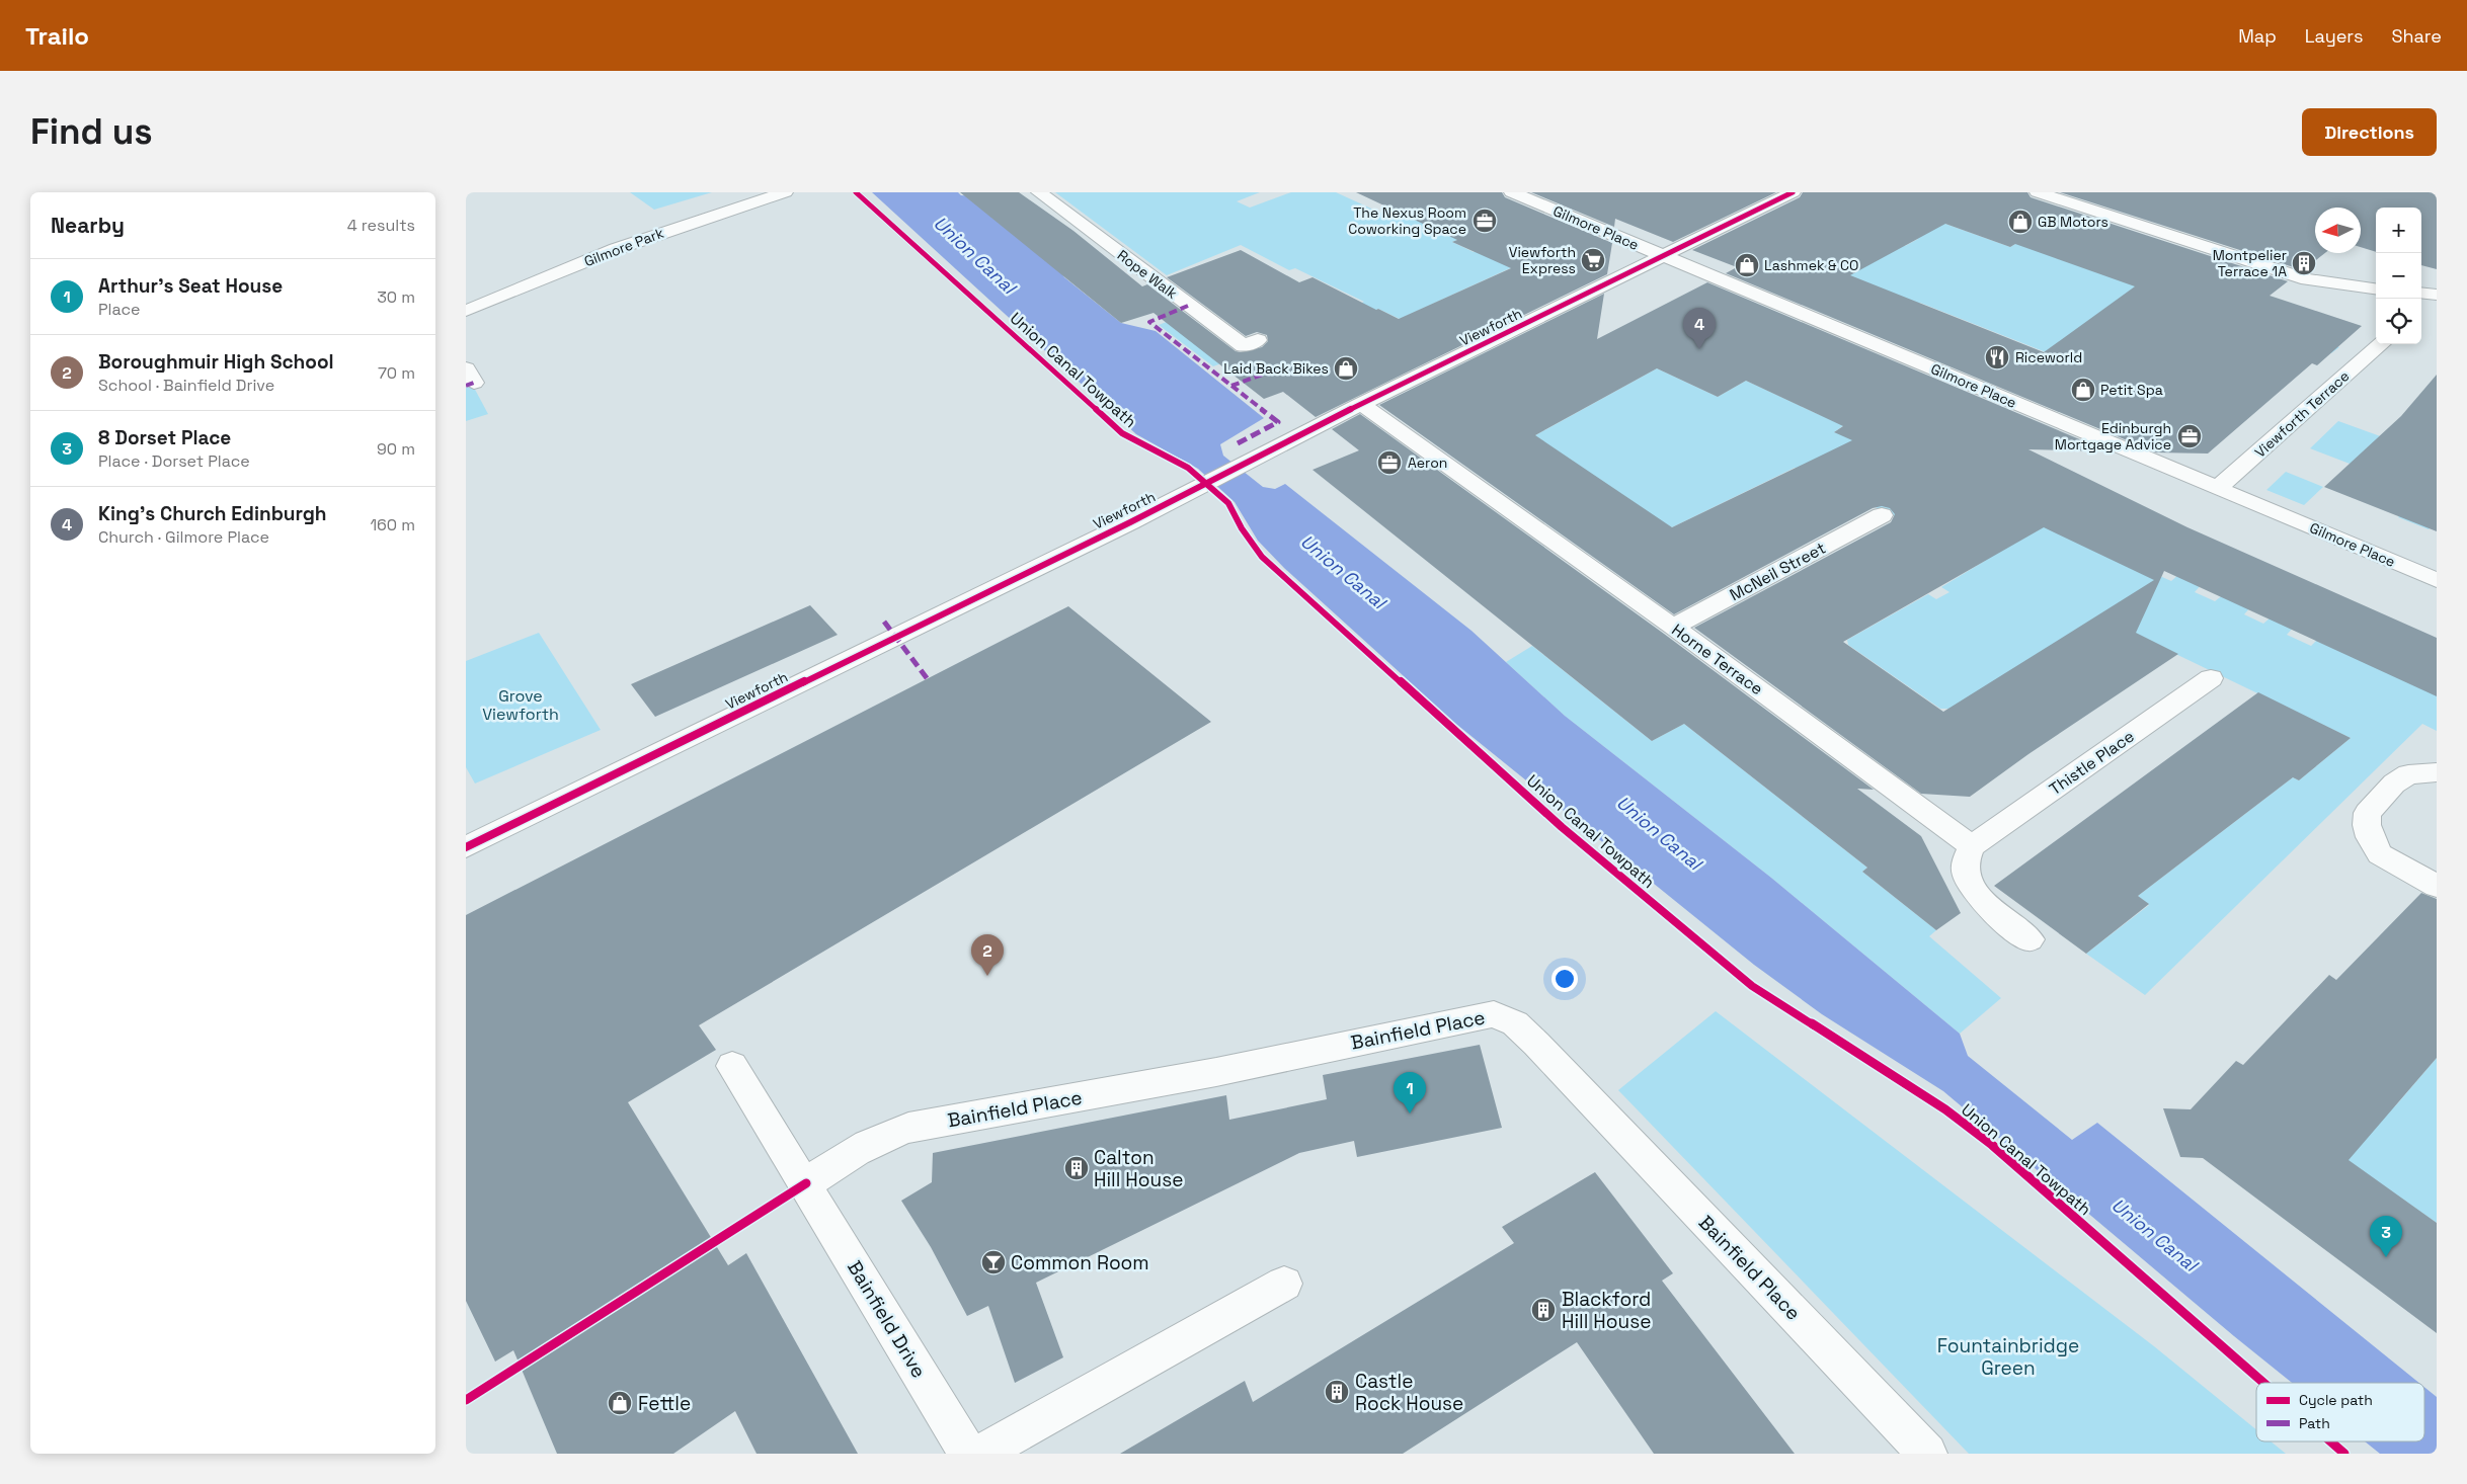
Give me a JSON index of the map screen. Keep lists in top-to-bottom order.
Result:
{
  "streets": {
    "street": [
      "Gilmore Place",
      "Gilmore Park",
      "Rope Walk",
      "Viewforth",
      "Viewforth Terrace",
      "McNeil Street",
      "Horne Terrace",
      "Thistle Place",
      "Bainfield Place",
      "Bainfield Drive"
    ],
    "cycle path": ["Union Canal Towpath"]
  },
  "crossings": [
    ["Gilmore Place", "Viewforth"],
    ["Gilmore Place", "Viewforth Terrace"],
    ["Viewforth", "Horne Terrace"],
    ["McNeil Street", "Horne Terrace"],
    ["Horne Terrace", "Thistle Place"],
    ["Bainfield Place", "Bainfield Drive"]
  ],
  "water": ["Union Canal"],
  "parks": ["Grove Viewforth", "Fountainbridge Green"],
  "places": {
    "office": ["The Nexus Room Coworking Space", "Edinburgh Mortgage Advice", "Aeron"],
    "shop": [
      "GB Motors",
      "Lashmek & CO",
      "Laid Back Bikes",
      "Petit Spa",
      "Fettle"
    ],
    "supermarket": ["Viewforth Express"],
    "building": [
      "Montpelier Terrace 1A",
      "Calton Hill House",
      "Blackford Hill House",
      "Castle Rock House"
    ],
    "restaurant": ["Riceworld"],
    "bar": ["Common Room"]
  },
  "legend": ["Cycle path", "Path"],
  "north": "left",
  "page": {
    "header": "Trailo",
    "nav": ["Map", "Layers", "Share"],
    "buttons": "Directions",
    "title": "Find us",
    "heading": ["Nearby", "4 results"],
    "map_buttons": ["+", "−"],
    "list": [
      {
        "mark": "1",
        "name": "Arthur's Seat House",
        "note": "Place",
        "value": "30 m"
      },
      {
        "mark": "2",
        "name": "Boroughmuir High School",
        "note": "School · Bainfield Drive",
        "value": "70 m"
      },
      {
        "mark": "3",
        "name": "8 Dorset Place",
        "note": "Place · Dorset Place",
        "value": "90 m"
      },
      {
        "mark": "4",
        "name": "King's Church Edinburgh",
        "note": "Church · Gilmore Place",
        "value": "160 m"
      }
    ],
    "pins": [
      "4",
      "2",
      "1",
      "3"
    ]
  }
}
